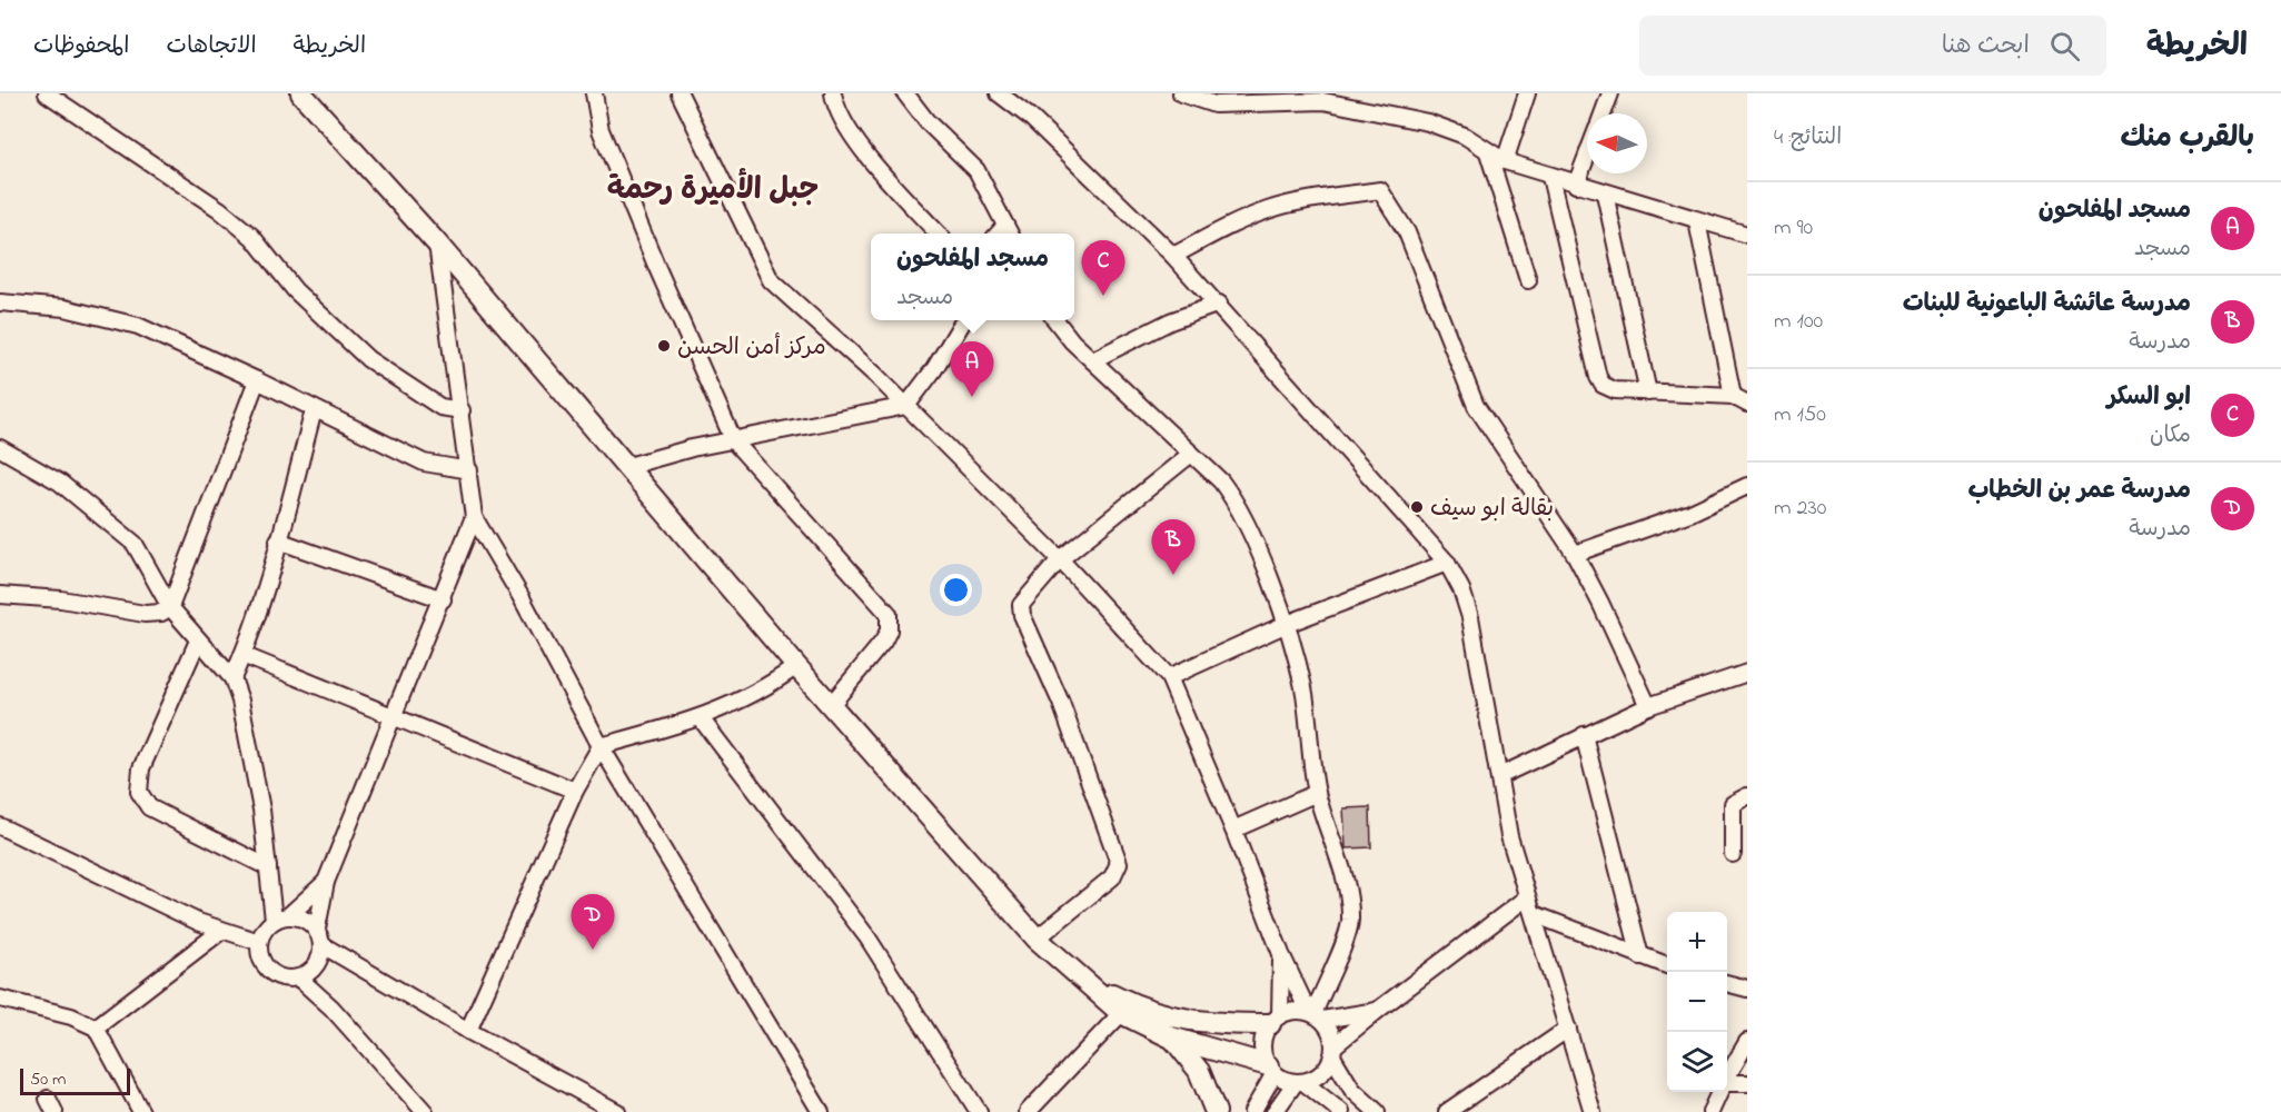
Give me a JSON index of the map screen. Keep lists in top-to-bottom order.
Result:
{
  "districts": ["جبل الأميرة رحمة"],
  "places": ["مركز أمن الحسن", "بقالة ابو سيف"],
  "scale_bar": "50 m",
  "north": "left",
  "page": {
    "header": "الخريطة",
    "search": "ابحث هنا",
    "nav": ["الخريطة", "الاتجاهات", "المحفوظات"],
    "heading": ["بالقرب منك", "النتائج: 4"],
    "list": [
      {
        "mark": "A",
        "name": "مسجد المفلحون",
        "note": "مسجد",
        "value": "90 m"
      },
      {
        "mark": "B",
        "name": "مدرسة عائشة الباعونية للبنات",
        "note": "مدرسة",
        "value": "100 m"
      },
      {
        "mark": "C",
        "name": "ابو السكر",
        "note": "مكان",
        "value": "150 m"
      },
      {
        "mark": "D",
        "name": "مدرسة عمر بن الخطاب",
        "note": "مدرسة",
        "value": "230 m"
      }
    ],
    "popup": ["مسجد المفلحون", "مسجد"],
    "pins": [
      "C",
      "A",
      "B",
      "D"
    ],
    "map_buttons": ["+", "−"],
    "scale": "50 m"
  }
}
